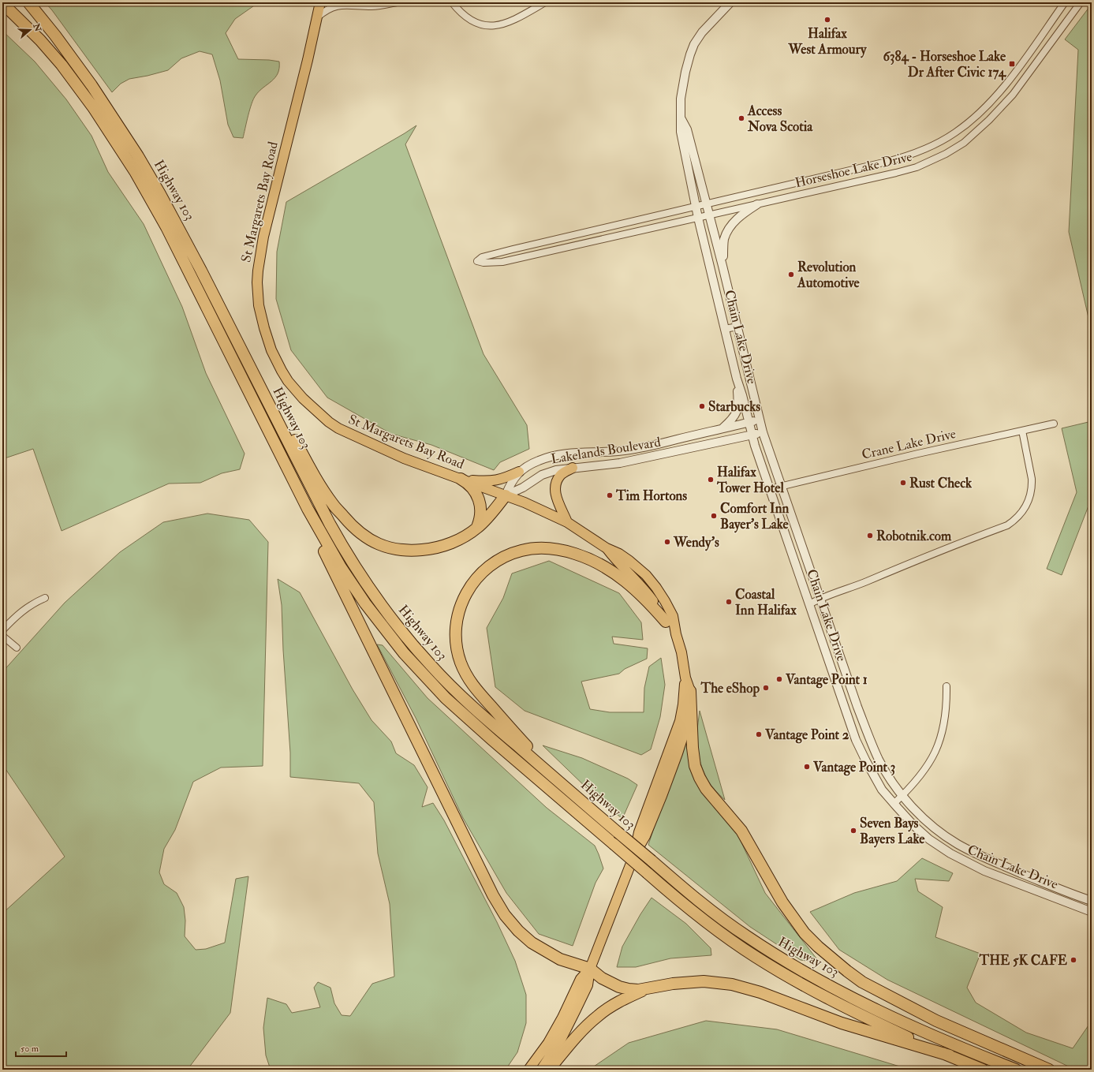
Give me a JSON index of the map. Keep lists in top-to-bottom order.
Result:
{
  "streets": {
    "highway": ["Highway 103"],
    "main road": ["St Margarets Bay Road"],
    "street": [
      "Horseshoe Lake Drive",
      "Chain Lake Drive",
      "Crane Lake Drive",
      "Lakelands Boulevard"
    ]
  },
  "crossings": [
    ["Horseshoe Lake Drive", "Chain Lake Drive"],
    ["St Margarets Bay Road", "Lakelands Boulevard"],
    ["Chain Lake Drive", "Crane Lake Drive"],
    ["Chain Lake Drive", "Lakelands Boulevard"]
  ],
  "places": {
    "other": [
      "Halifax West Armoury",
      "Access Nova Scotia",
      "Revolution Automotive",
      "Starbucks",
      "Halifax Tower Hotel",
      "Rust Check",
      "Tim Hortons",
      "Comfort Inn Bayer's Lake",
      "Robotnik.com",
      "Wendy's",
      "Coastal Inn Halifax",
      "Vantage Point 1",
      "The eShop",
      "Vantage Point 2",
      "Vantage Point 3",
      "Seven Bays Bayers Lake",
      "THE 5K CAFE"
    ],
    "transit": ["6384 - Horseshoe Lake Dr After Civic 174"]
  },
  "scale_bar": "50 m",
  "north": "right"
}
